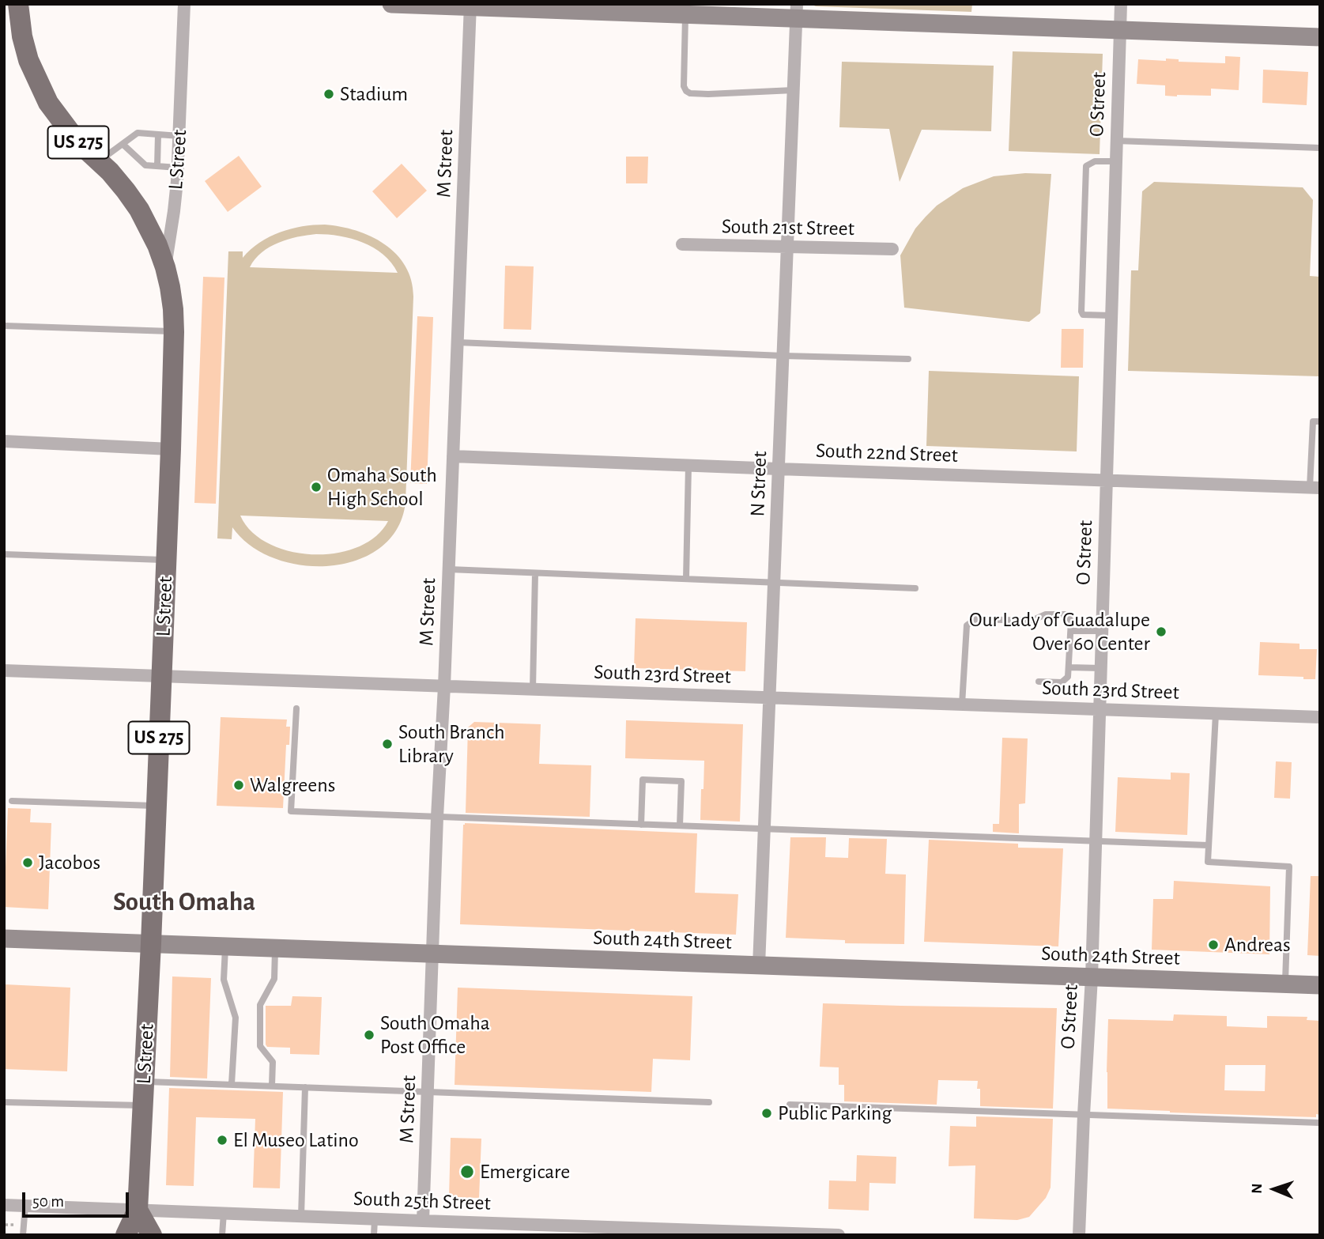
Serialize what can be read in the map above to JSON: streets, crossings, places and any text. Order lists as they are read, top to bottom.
{
  "streets": {
    "main road": ["US 275", "L Street", "South 24th Street"],
    "street": [
      "O Street",
      "M Street",
      "South 21st Street",
      "South 22nd Street",
      "N Street",
      "South 23rd Street",
      "South 25th Street"
    ]
  },
  "crossings": [
    ["O Street", "South 22nd Street"],
    ["O Street", "South 23rd Street"],
    ["O Street", "South 24th Street"],
    ["US 275", "L Street"],
    ["L Street", "South 23rd Street"],
    ["L Street", "South 24th Street"],
    ["L Street", "South 25th Street"],
    ["M Street", "South 22nd Street"],
    ["M Street", "South 23rd Street"],
    ["M Street", "South 24th Street"],
    ["M Street", "South 25th Street"],
    ["South 21st Street", "N Street"],
    ["South 22nd Street", "N Street"],
    ["N Street", "South 23rd Street"],
    ["N Street", "South 24th Street"]
  ],
  "districts": ["South Omaha"],
  "places": [
    "Stadium",
    "Omaha South High School",
    "Our Lady of Guadalupe Over 60 Center",
    "South Branch Library",
    "Walgreens",
    "Jacobos",
    "Andreas",
    "South Omaha Post Office",
    "Public Parking",
    "El Museo Latino",
    "Emergicare"
  ],
  "scale_bar": "50 m",
  "north": "left"
}
